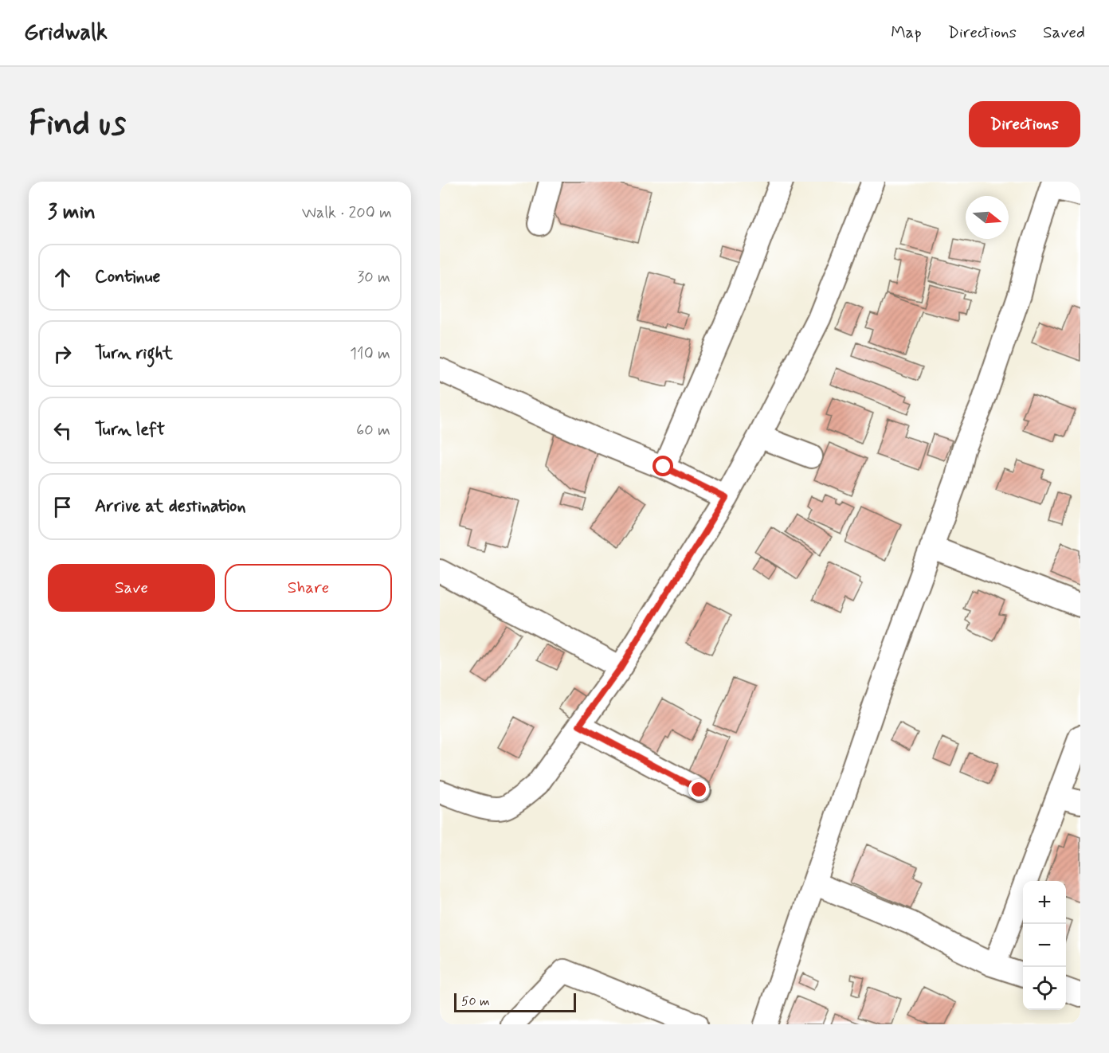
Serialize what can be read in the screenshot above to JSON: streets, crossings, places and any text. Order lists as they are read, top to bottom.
{
  "scale_bar": "50 m",
  "north": "right",
  "page": {
    "header": "Gridwalk",
    "nav": ["Map", "Directions", "Saved"],
    "buttons": [
      "Directions",
      ["Save", "Share"]
    ],
    "title": "Find us",
    "heading": ["3 min", "Walk · 200 m"],
    "list": [
      ["Continue", "30 m"],
      ["Turn right", "110 m"],
      ["Turn left", "60 m"],
      "Arrive at destination"
    ],
    "map_buttons": ["+", "−"],
    "scale": "50 m"
  }
}
